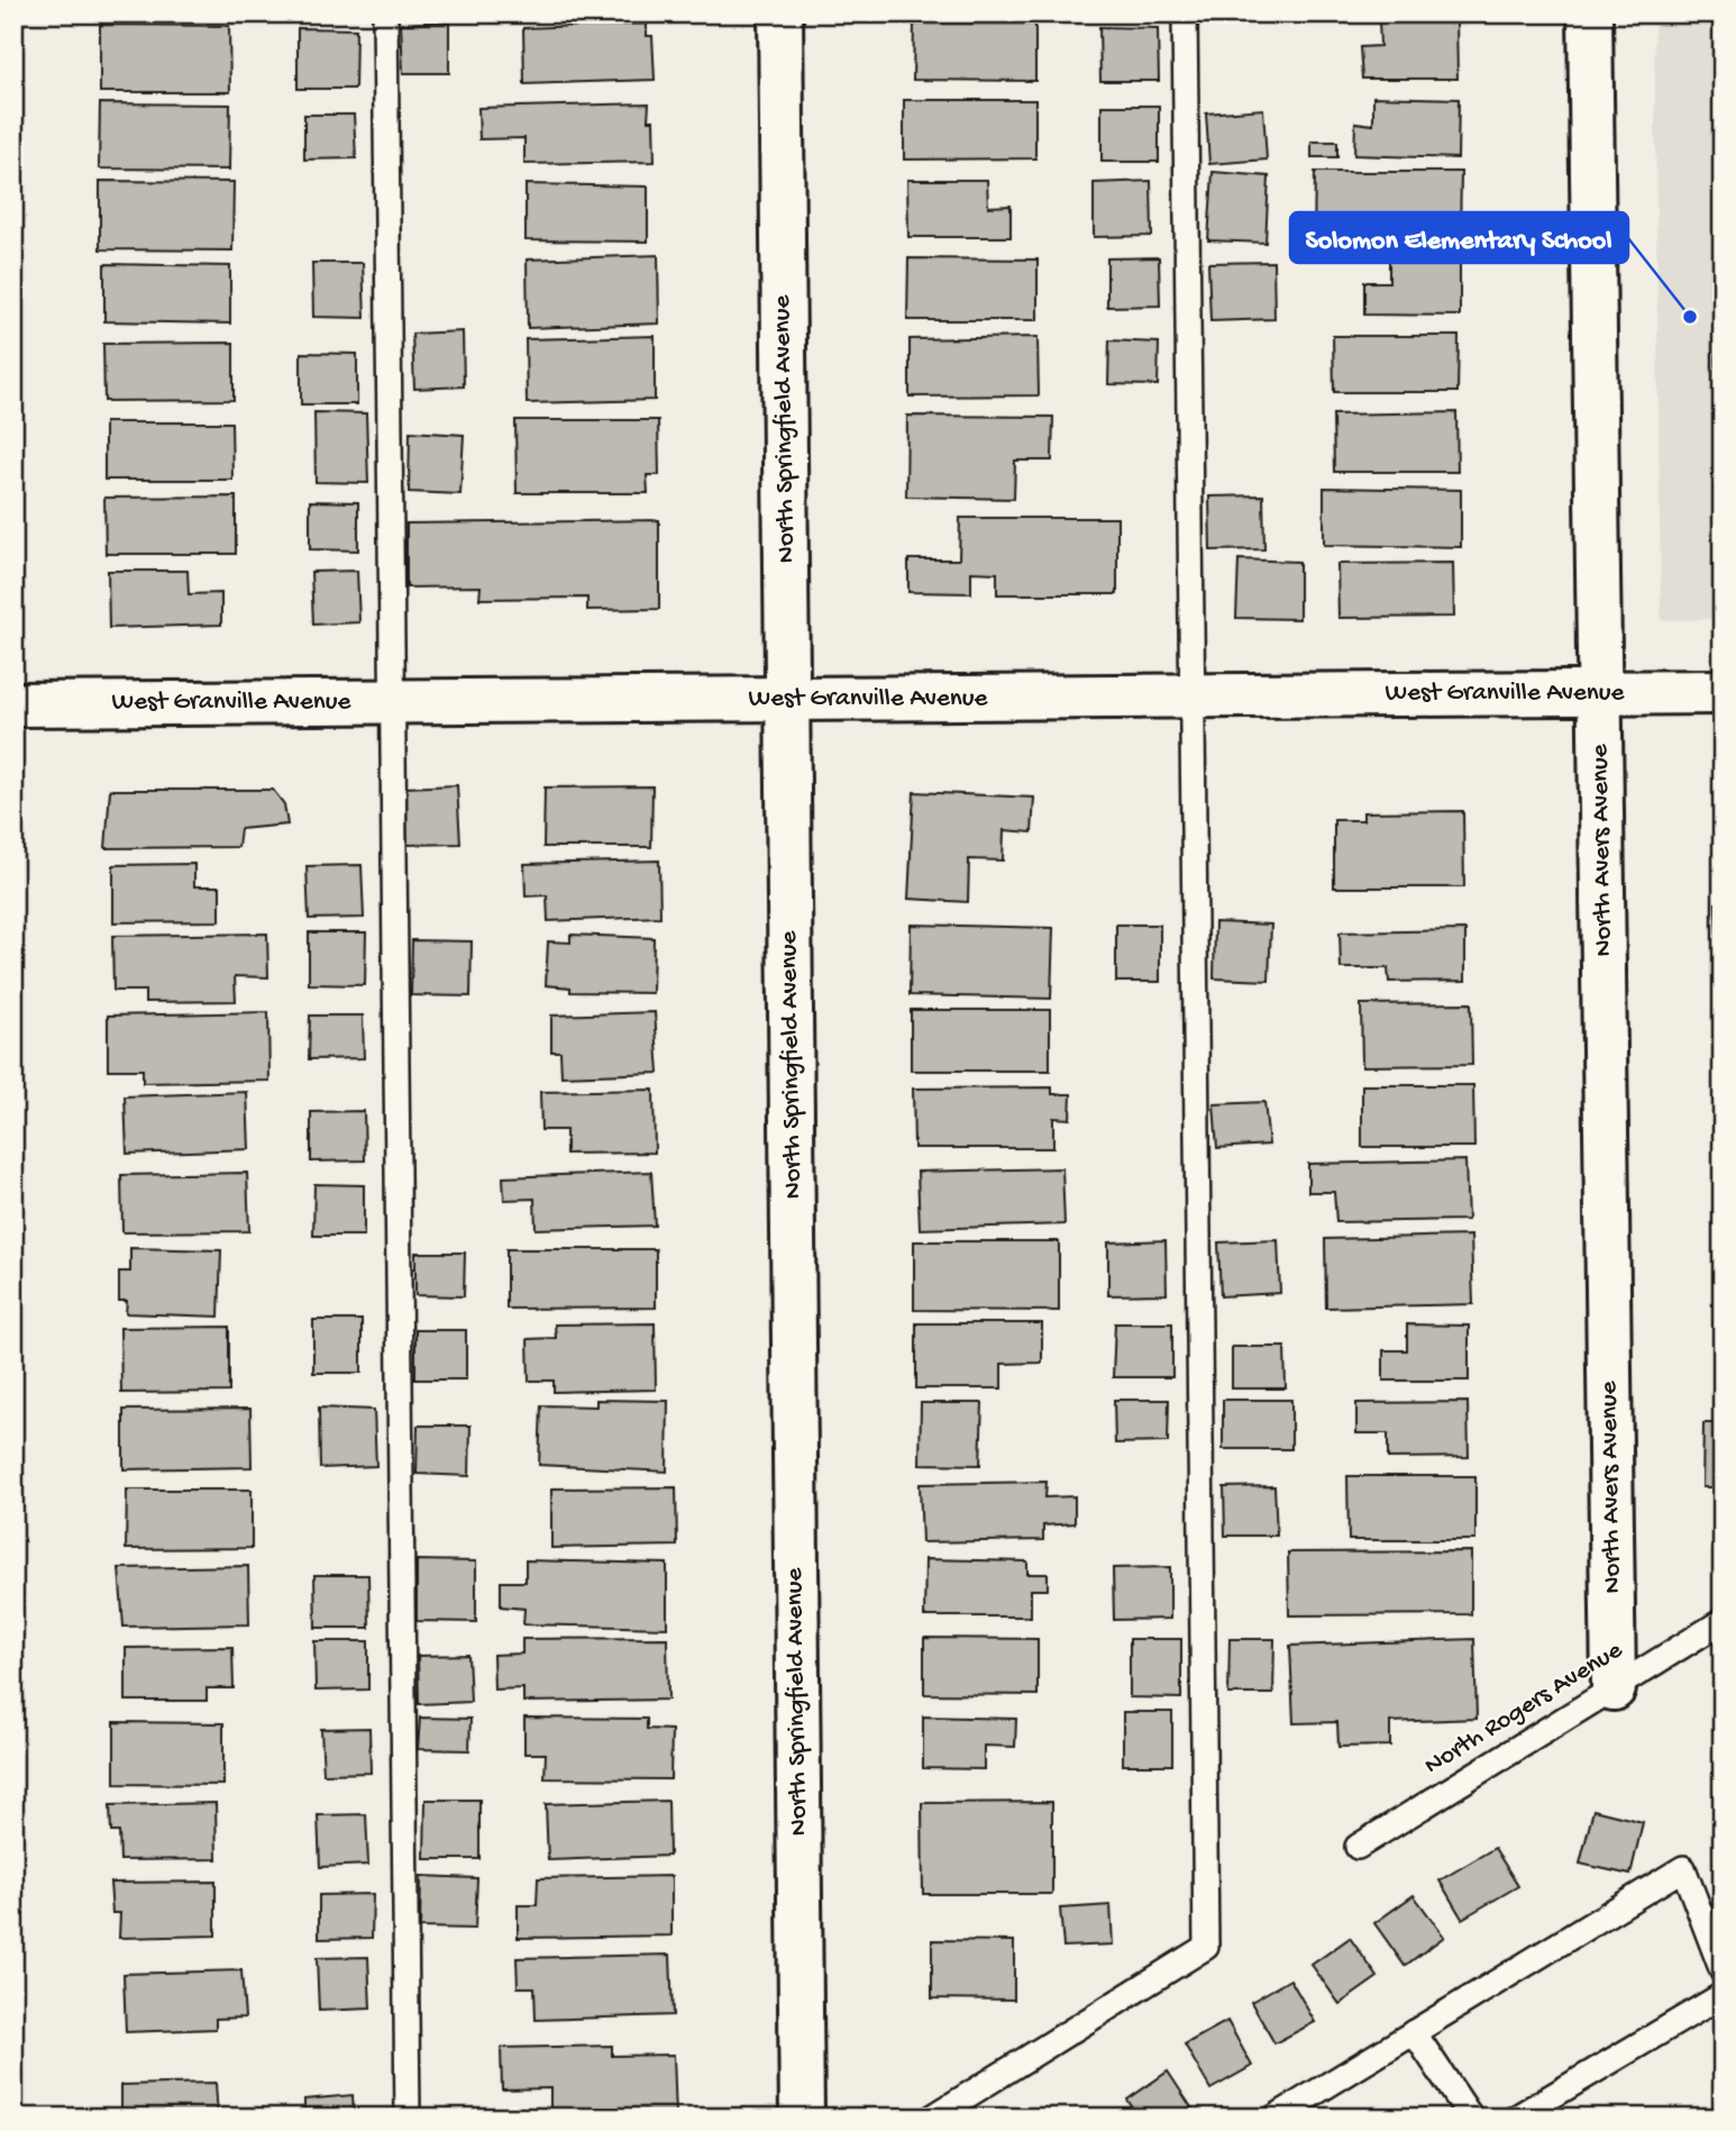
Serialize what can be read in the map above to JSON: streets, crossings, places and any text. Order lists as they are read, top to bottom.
{
  "streets": {
    "street": ["North Springfield Avenue", "West Granville Avenue", "North Avers Avenue"],
    "lane": ["North Rogers Avenue"]
  },
  "crossings": [
    ["North Springfield Avenue", "West Granville Avenue"],
    ["West Granville Avenue", "North Avers Avenue"],
    ["North Avers Avenue", "North Rogers Avenue"]
  ],
  "places": ["Solomon Elementary School"]
}
